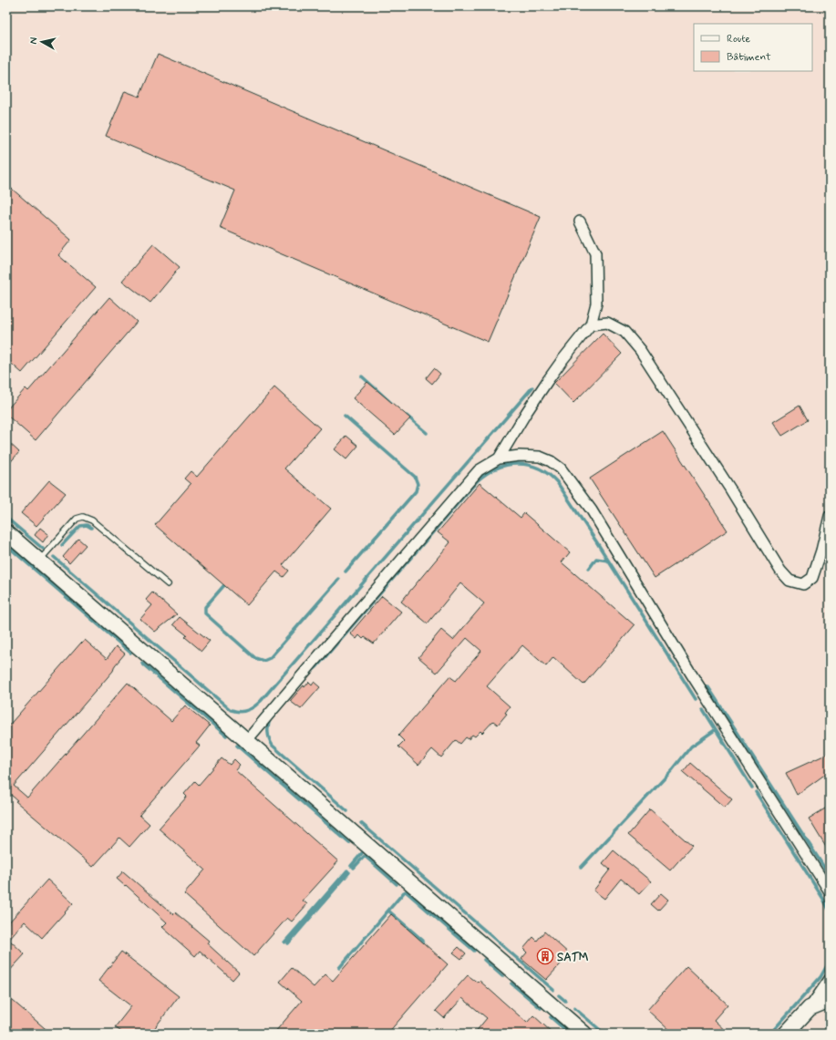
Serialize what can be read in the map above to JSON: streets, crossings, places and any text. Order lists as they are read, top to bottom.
{
  "places": {
    "building": ["SATM"]
  },
  "legend": ["Route", "Bâtiment"],
  "north": "left"
}
